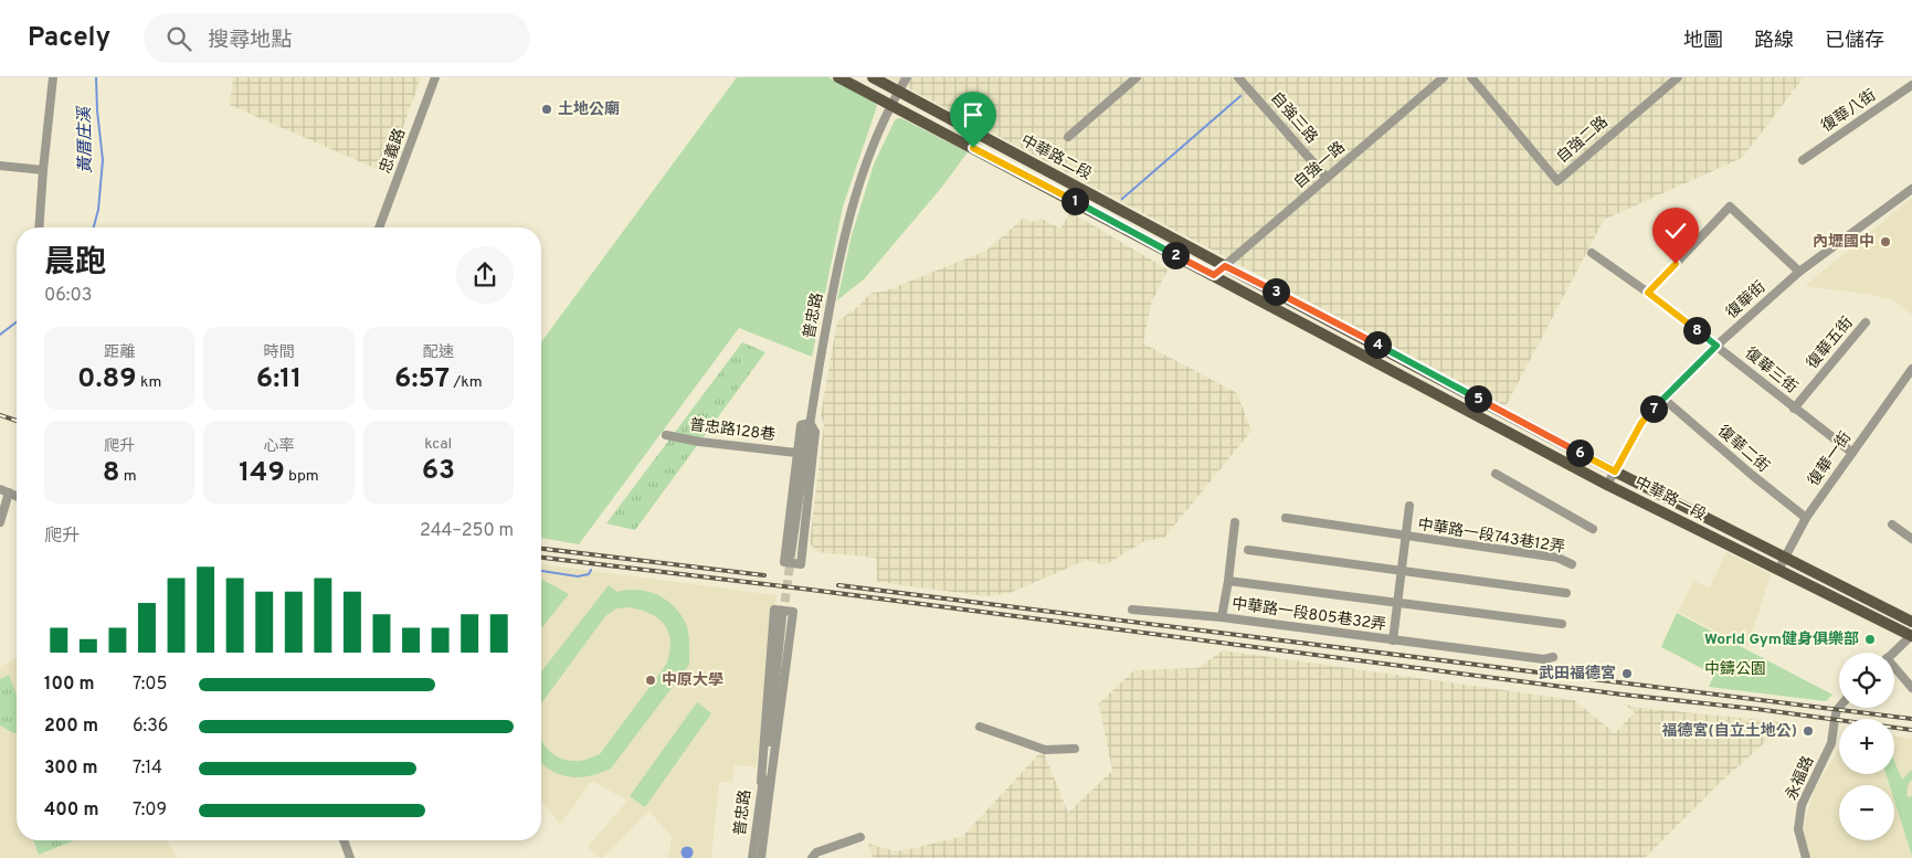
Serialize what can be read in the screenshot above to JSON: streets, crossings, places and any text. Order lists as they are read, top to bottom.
{
  "streets": {
    "main road": ["中華路二段", "中華路一段"],
    "street": [
      "復華八街",
      "自強三路",
      "自強二路",
      "忠義路",
      "自強一路",
      "復華街",
      "普忠路",
      "復華五街",
      "復華三街",
      "普忠路128巷",
      "復華二街",
      "復華一街",
      "中華路一段743巷12弄",
      "中華路一段805巷32弄",
      "永福路"
    ]
  },
  "crossings": [
    ["自強三路", "自強一路"],
    ["中華路二段", "自強一路"],
    ["中華路二段", "普忠路"],
    ["中華路二段", "中華路一段"],
    ["自強一路", "中華路一段"],
    ["復華街", "復華三街"],
    ["復華街", "復華二街"],
    ["復華街", "中華路一段"],
    ["復華五街", "復華三街"],
    ["復華三街", "復華一街"],
    ["復華二街", "復華一街"],
    ["復華一街", "中華路一段"]
  ],
  "water": ["黃厝庄溪"],
  "parks": ["中鑄公園"],
  "places": [
    "土地公廟",
    "內壢國中",
    "World Gym健身俱樂部",
    "武田福德宮",
    "中原大學",
    "福德宮(自立土地公)"
  ],
  "page": {
    "header": "Pacely",
    "search": "搜尋地點",
    "nav": ["地圖", "路線", "已儲存"],
    "pins": [
      "1",
      "2",
      "3",
      "8",
      "4",
      "5",
      "7",
      "6"
    ],
    "heading": ["晨跑", "06:03"],
    "stats": [
      ["距離", "0.89 km"],
      ["時間", "6:11"],
      ["配速", "6:57 /km"],
      ["爬升", "8 m"],
      ["心率", "149 bpm"],
      ["kcal", "63"]
    ],
    "chart": ["爬升", "244–250 m"],
    "map_buttons": ["+", "−"],
    "list": [
      {
        "name": "100 m",
        "note": "7:05"
      },
      {
        "name": "200 m",
        "note": "6:36"
      },
      {
        "name": "300 m",
        "note": "7:14"
      },
      {
        "name": "400 m",
        "note": "7:09"
      }
    ]
  }
}
